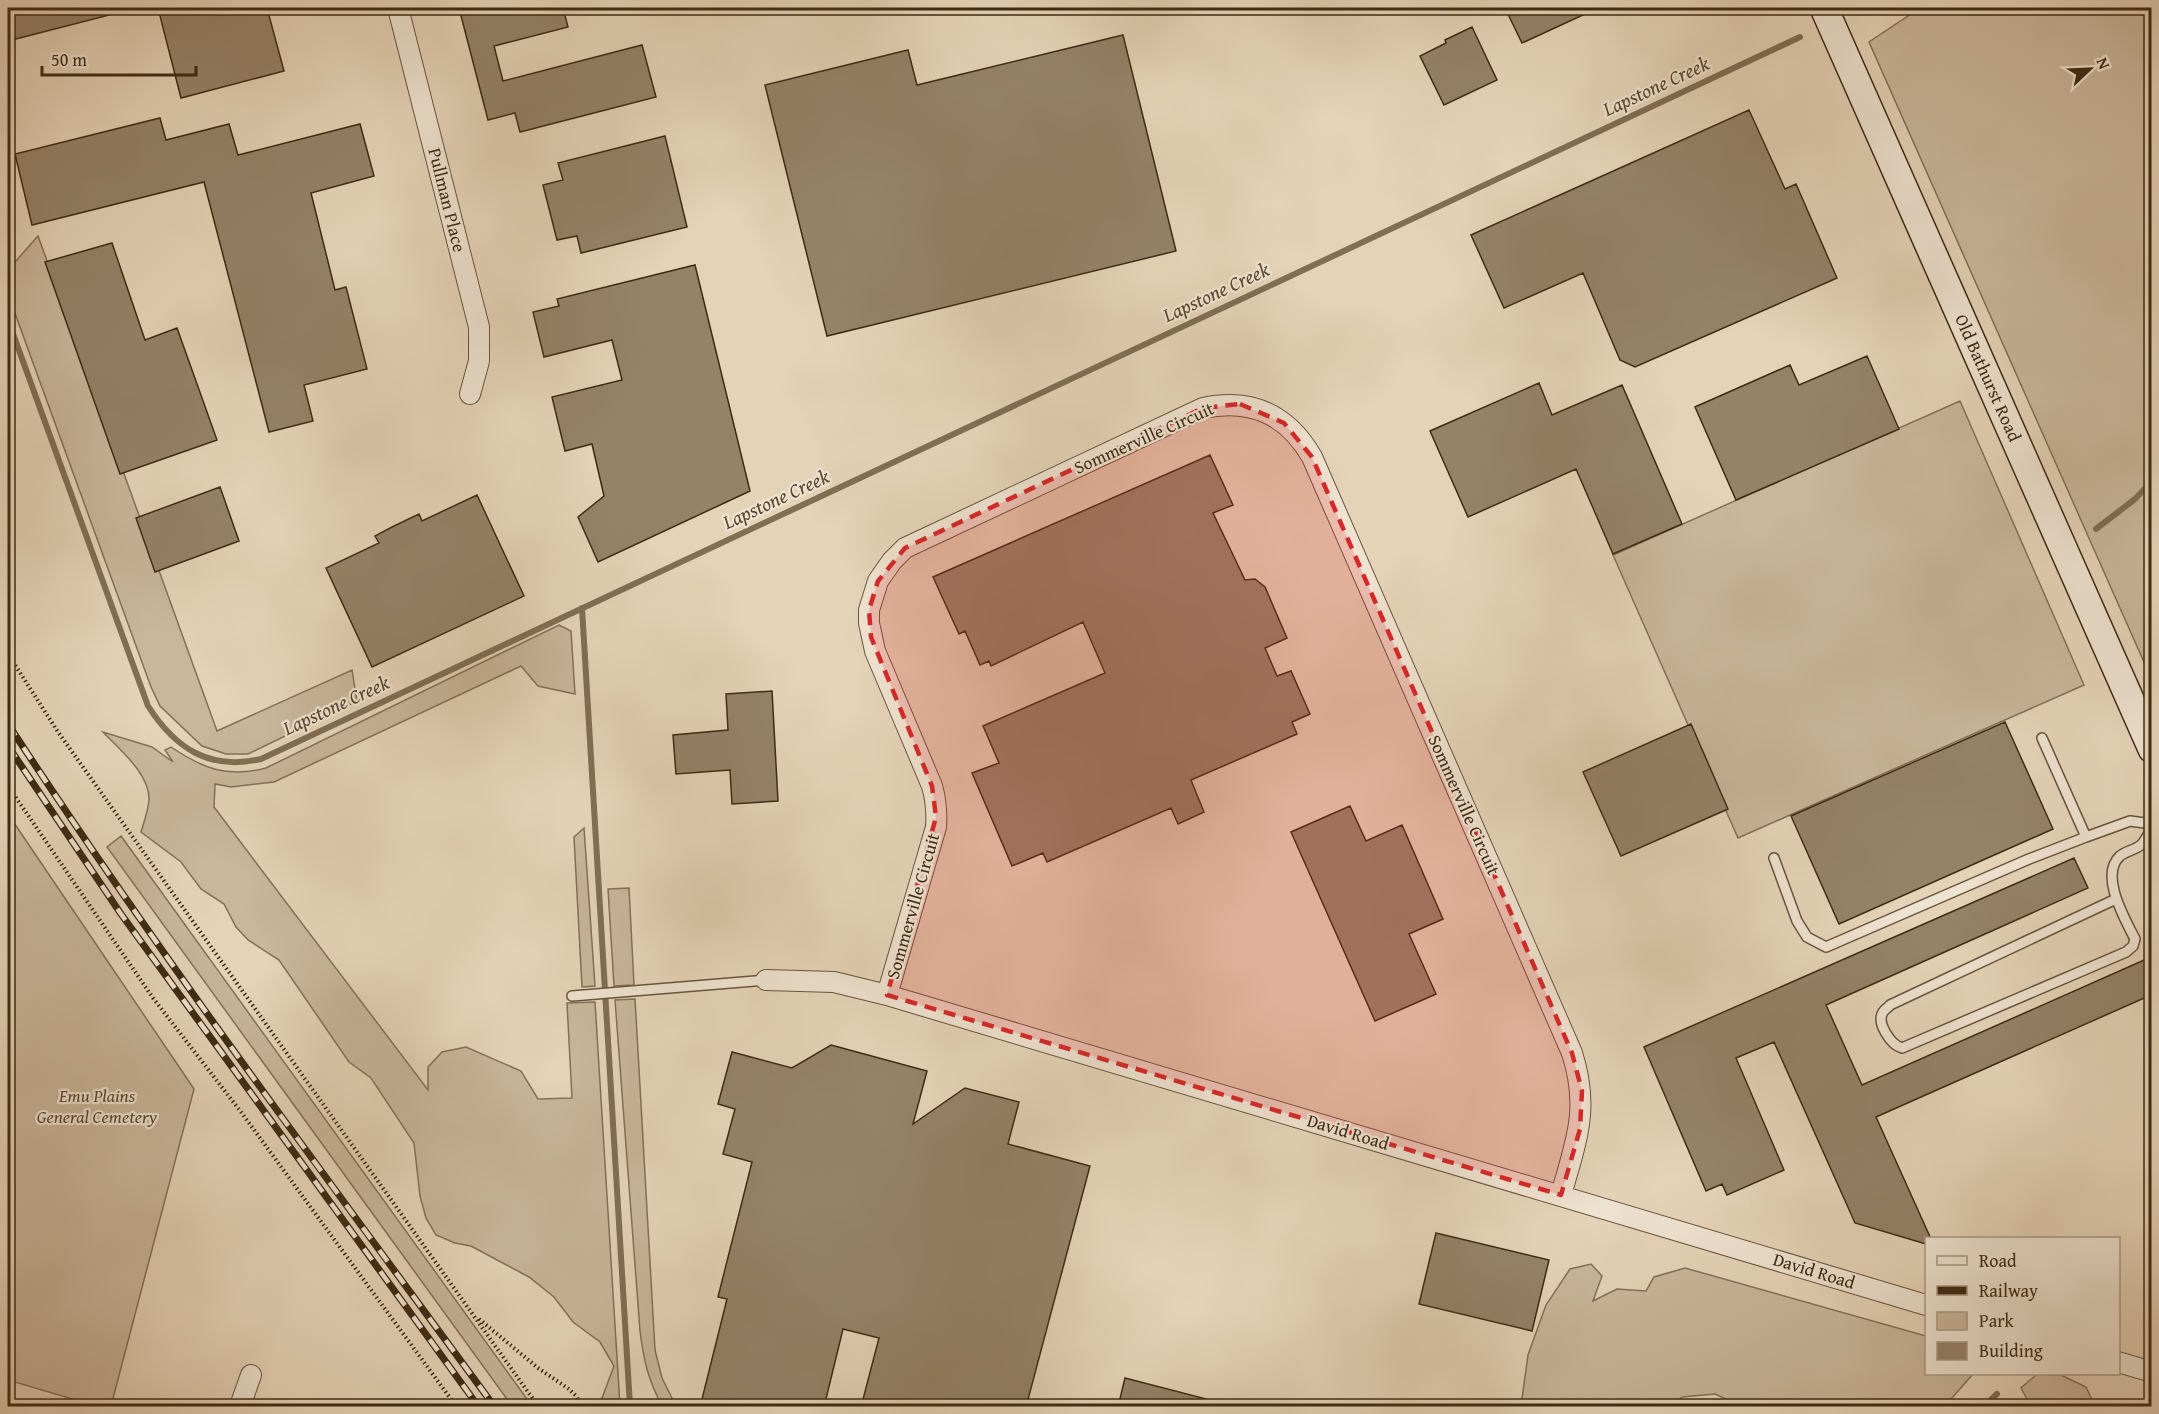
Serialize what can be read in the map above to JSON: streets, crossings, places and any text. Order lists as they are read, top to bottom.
{
  "streets": {
    "main road": ["Old Bathurst Road"],
    "street": ["Pullman Place", "Sommerville Circuit", "David Road"]
  },
  "crossings": [
    ["Sommerville Circuit", "David Road"]
  ],
  "water": ["Lapstone Creek"],
  "parks": ["Emu Plains General Cemetery"],
  "legend": [
    "Road",
    "Railway",
    "Park",
    "Building"
  ],
  "scale_bar": "50 m",
  "north": "top right"
}
